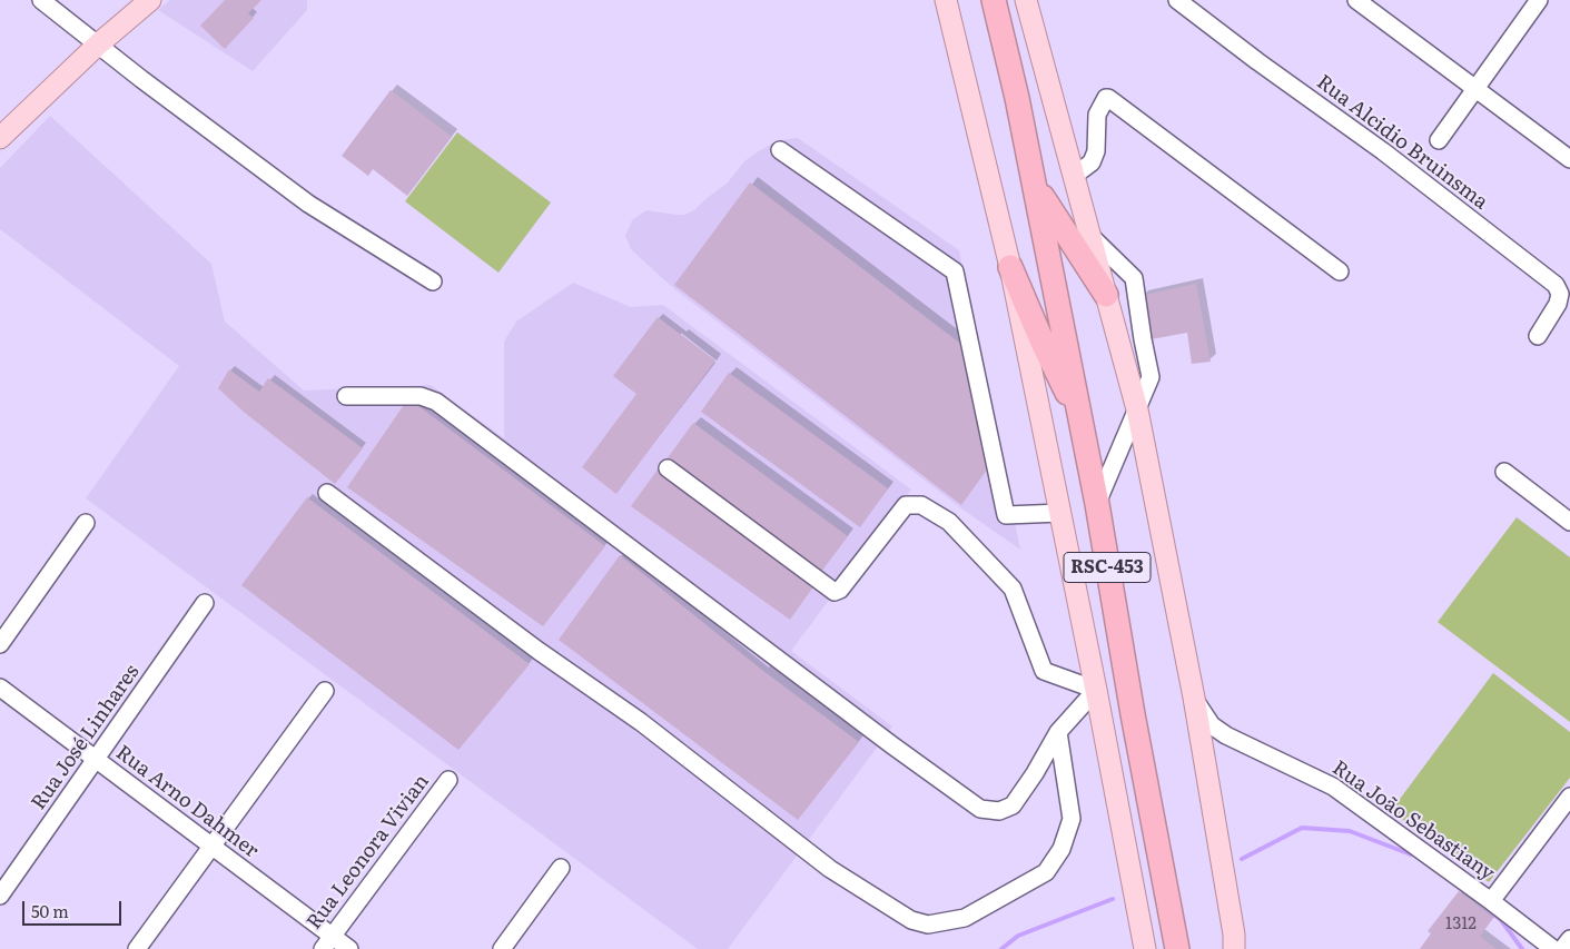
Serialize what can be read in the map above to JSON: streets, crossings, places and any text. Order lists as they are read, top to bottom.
{
  "streets": {
    "highway": ["RSC-453"],
    "street": [
      "Rua Alcidio Bruinsma",
      "Rua José Linhares",
      "Rua Arno Dahmer",
      "Rua João Sebastiany",
      "Rua Leonora Vivian"
    ]
  },
  "crossings": [
    ["Rua José Linhares", "Rua Arno Dahmer"],
    ["Rua Arno Dahmer", "Rua Leonora Vivian"]
  ],
  "house_numbers": ["1312"],
  "scale_bar": "50 m"
}
